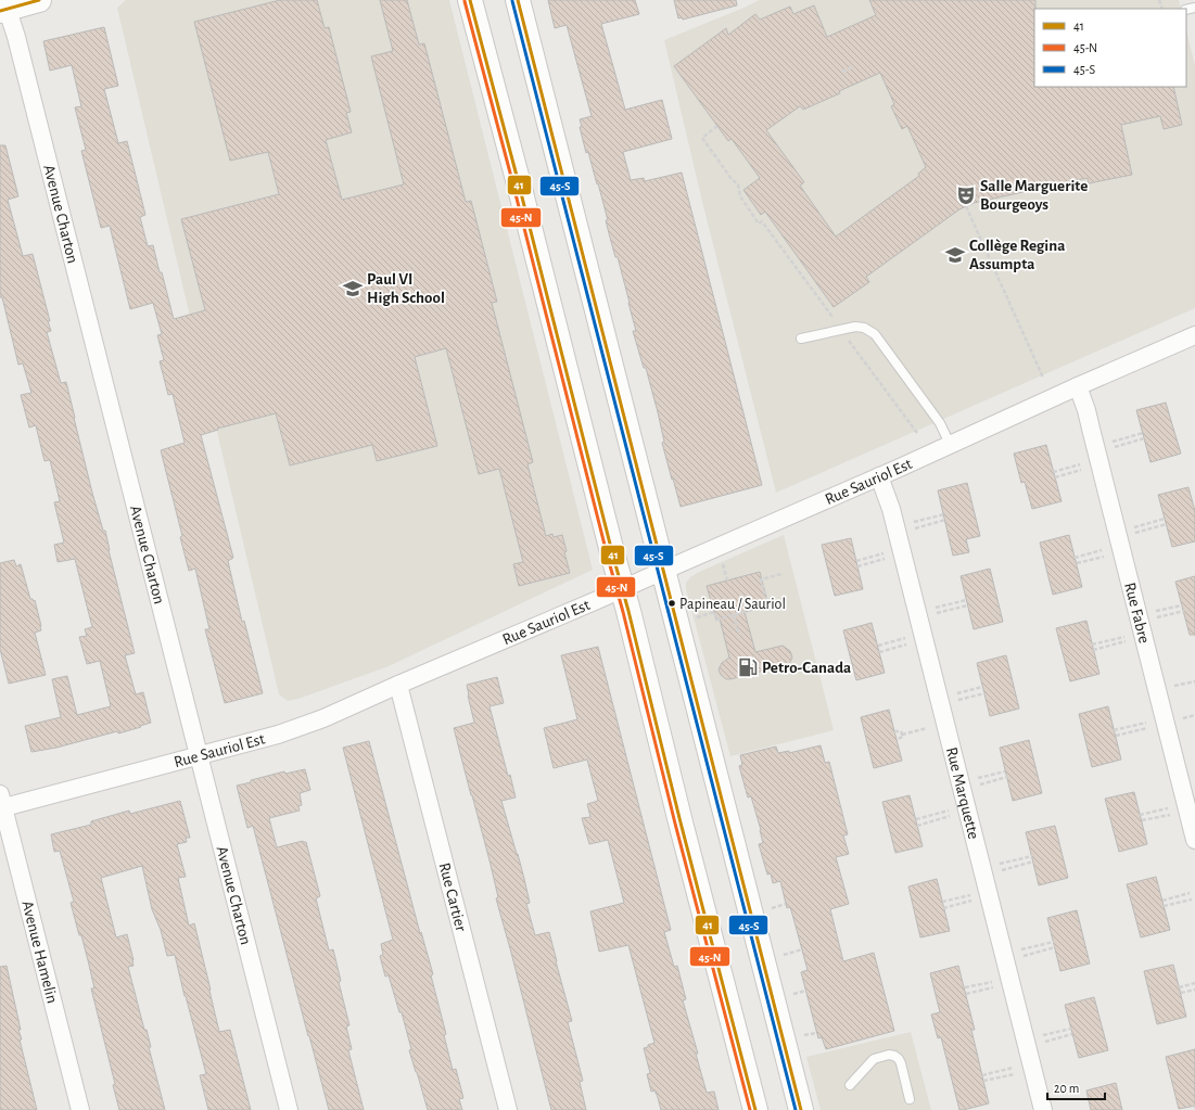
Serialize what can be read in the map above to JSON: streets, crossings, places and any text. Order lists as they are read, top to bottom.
{
  "streets": {
    "street": [
      "Avenue Charton",
      "Rue Sauriol Est",
      "Rue Fabre",
      "Rue Marquette",
      "Rue Cartier",
      "Avenue Hamelin"
    ]
  },
  "crossings": [
    ["Avenue Charton", "Rue Sauriol Est"],
    ["Rue Sauriol Est", "Rue Fabre"],
    ["Rue Sauriol Est", "Rue Marquette"],
    ["Rue Sauriol Est", "Rue Cartier"],
    ["Rue Sauriol Est", "Avenue Hamelin"]
  ],
  "places": {
    "theatre": ["Salle Marguerite Bourgeoys"],
    "school or university": ["Collège Regina Assumpta", "Paul VI High School"],
    "other": ["Papineau / Sauriol"],
    "fuel station": ["Petro-Canada"]
  },
  "lines": ["transit line 41", "transit line 45-N", "transit line 45-S"],
  "legend": ["41", "45-N", "45-S"],
  "scale_bar": "20 m"
}
